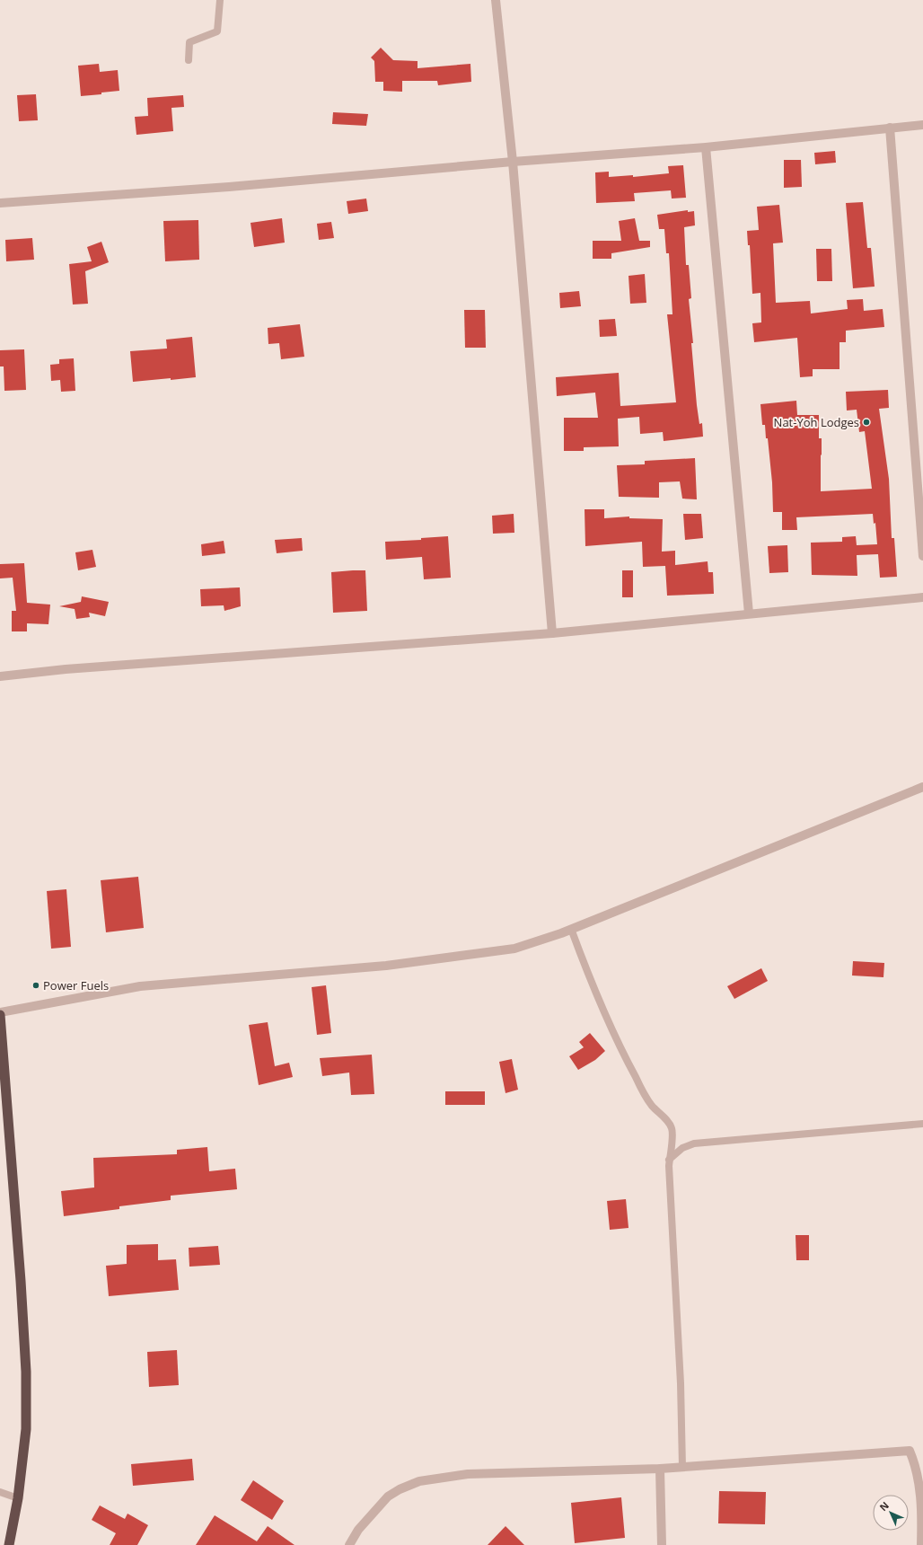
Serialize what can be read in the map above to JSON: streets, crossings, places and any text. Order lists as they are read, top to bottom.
{
  "places": ["Nat-Yoh Lodges", "Power Fuels"],
  "north": "top left"
}
